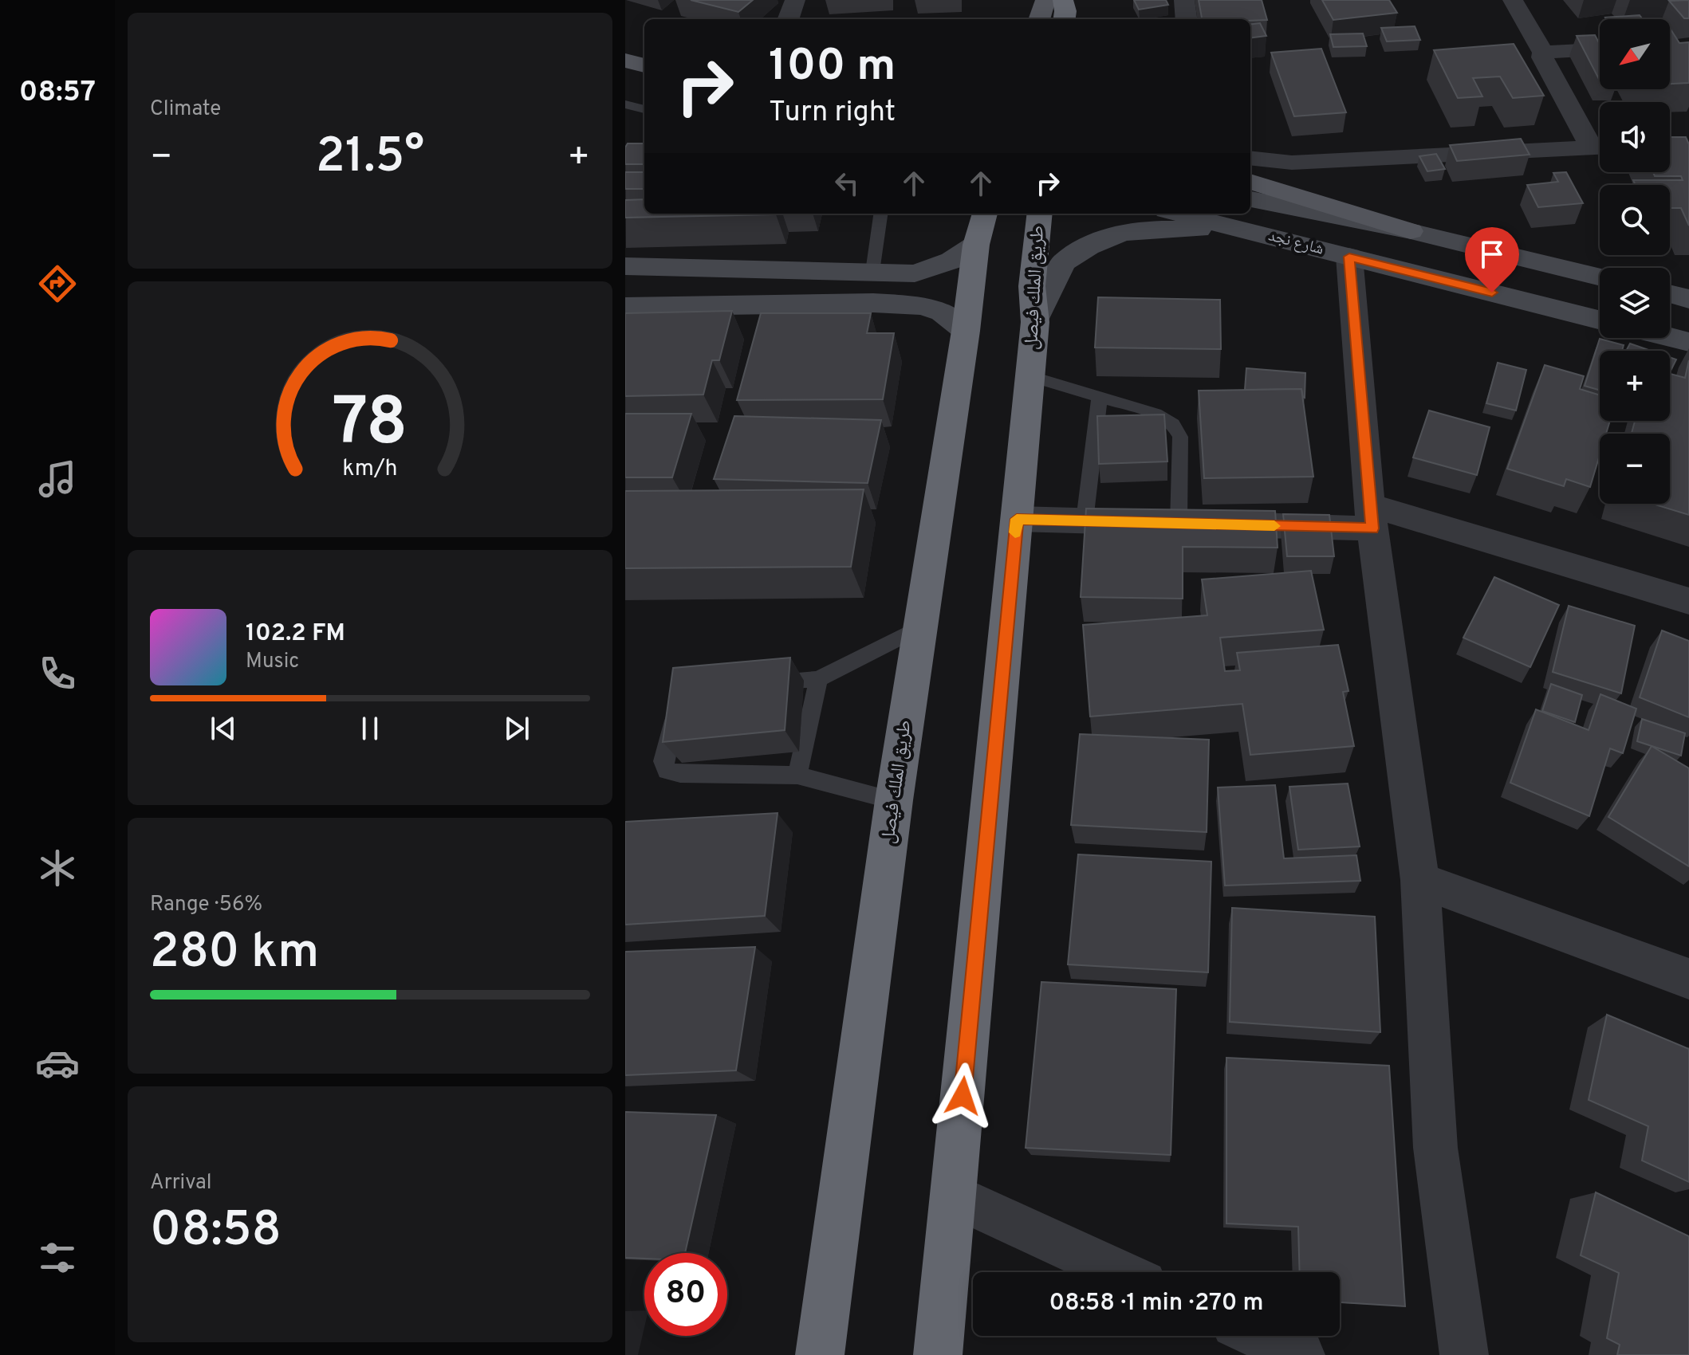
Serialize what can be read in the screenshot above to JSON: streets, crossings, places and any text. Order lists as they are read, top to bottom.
{
  "streets": {
    "highway": ["طريق الملك فيصل"],
    "street": ["شارع نجد"]
  },
  "north": "bottom left",
  "page": {
    "tabs": "08:57",
    "tile": [
      "Climate",
      ["Range · 56%", "280 km"],
      ["Arrival", "08:58"]
    ],
    "map_buttons": ["+", "−"],
    "turn": ["100 m", "Turn right"],
    "heat": ["−", "21.5°", "+"],
    "song": ["102.2 FM", "Music"],
    "limit": "80",
    "trip": "08:58 · 1 min · 270 m",
    "gauge": ["78", "km/h"]
  }
}
